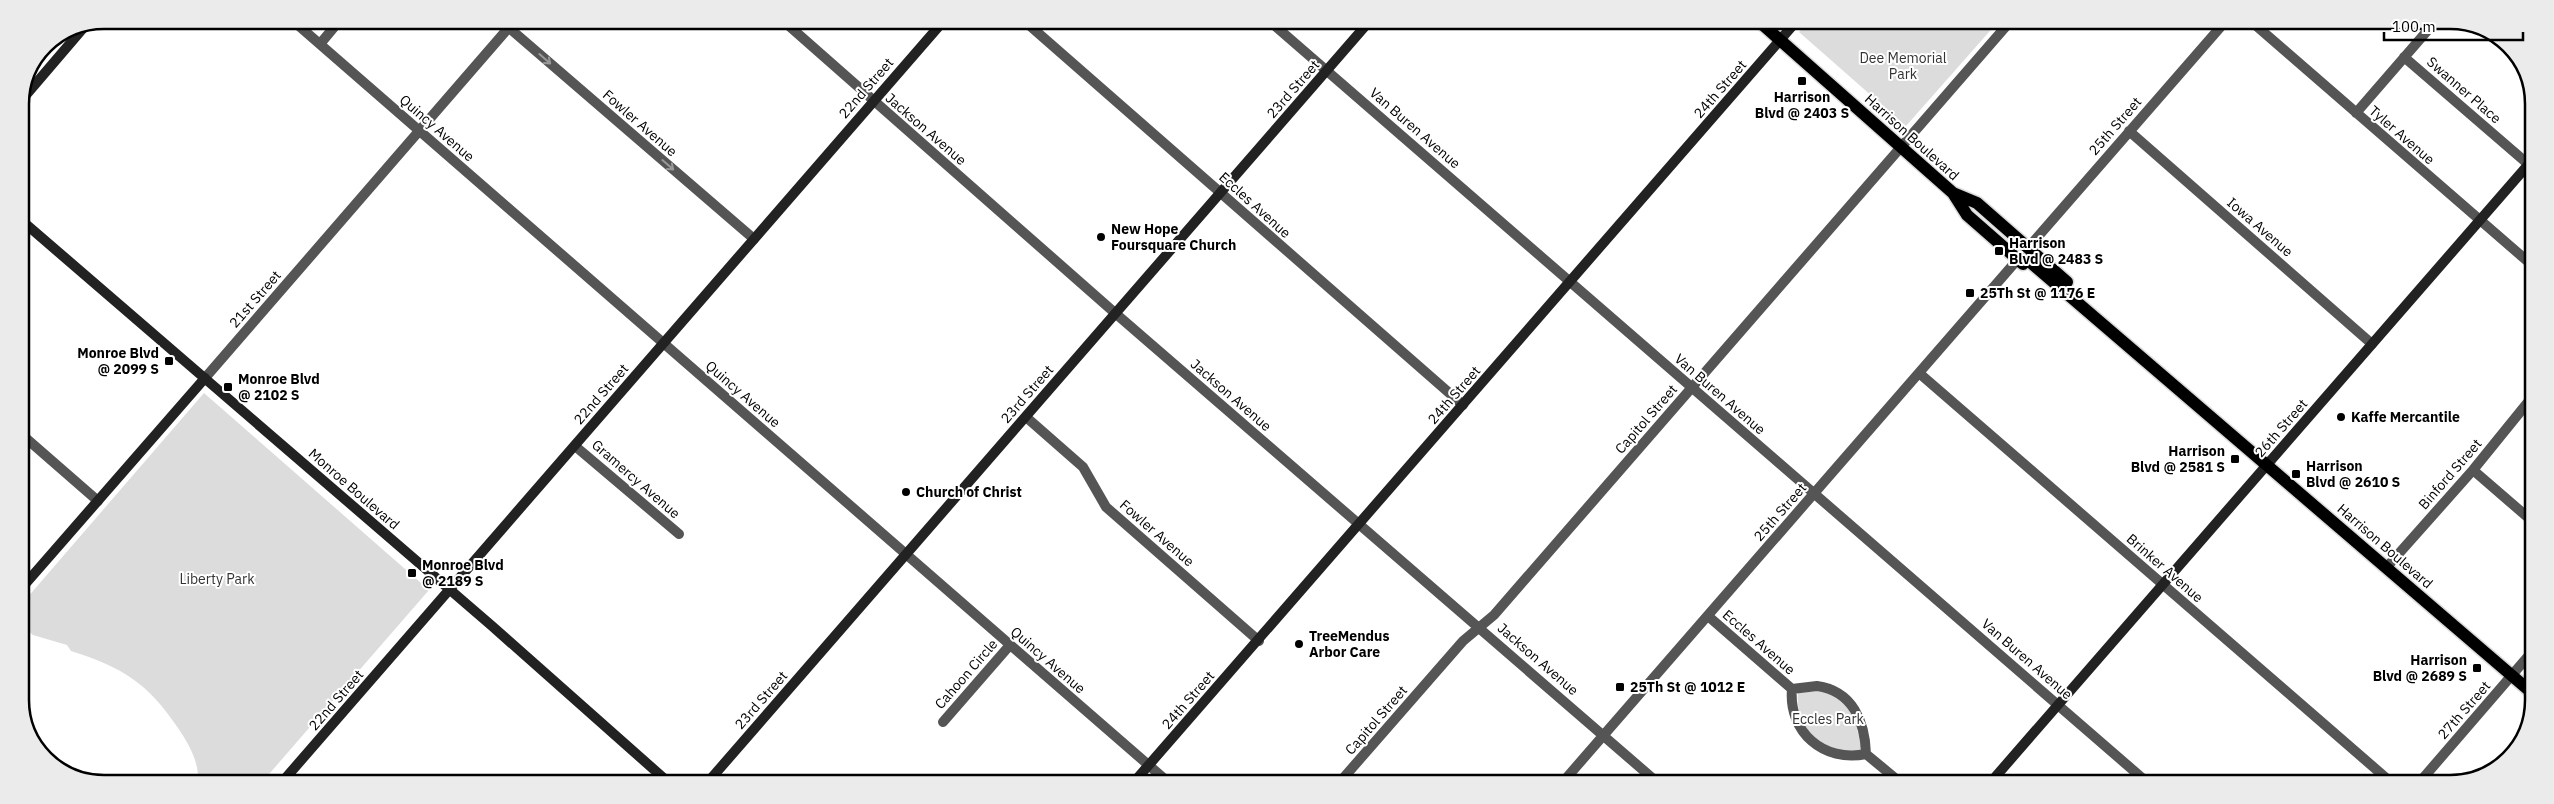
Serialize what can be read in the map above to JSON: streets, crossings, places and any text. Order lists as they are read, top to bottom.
{
  "streets": {
    "main road": ["Harrison Boulevard"],
    "street": [
      "22nd Street",
      "23rd Street",
      "24th Street",
      "Swanner Place",
      "Fowler Avenue",
      "25th Street",
      "Quincy Avenue",
      "Van Buren Avenue",
      "Jackson Avenue",
      "Tyler Avenue",
      "Eccles Avenue",
      "Iowa Avenue",
      "21st Street",
      "Capitol Street",
      "26th Street",
      "Binford Street",
      "Gramercy Avenue",
      "Monroe Boulevard",
      "Brinker Avenue",
      "Cahoon Circle",
      "27th Street"
    ]
  },
  "crossings": [
    ["22nd Street", "Fowler Avenue"],
    ["22nd Street", "Quincy Avenue"],
    ["22nd Street", "Jackson Avenue"],
    ["22nd Street", "Gramercy Avenue"],
    ["22nd Street", "Monroe Boulevard"],
    ["23rd Street", "Fowler Avenue"],
    ["23rd Street", "Quincy Avenue"],
    ["23rd Street", "Van Buren Avenue"],
    ["23rd Street", "Jackson Avenue"],
    ["23rd Street", "Eccles Avenue"],
    ["24th Street", "Fowler Avenue"],
    ["24th Street", "Quincy Avenue"],
    ["24th Street", "Van Buren Avenue"],
    ["24th Street", "Jackson Avenue"],
    ["24th Street", "Harrison Boulevard"],
    ["24th Street", "Eccles Avenue"],
    ["25th Street", "Van Buren Avenue"],
    ["25th Street", "Jackson Avenue"],
    ["25th Street", "Harrison Boulevard"],
    ["25th Street", "Eccles Avenue"],
    ["25th Street", "Iowa Avenue"],
    ["25th Street", "Brinker Avenue"],
    ["Quincy Avenue", "21st Street"],
    ["Quincy Avenue", "Cahoon Circle"],
    ["Van Buren Avenue", "Capitol Street"],
    ["Van Buren Avenue", "26th Street"],
    ["Jackson Avenue", "Capitol Street"],
    ["Tyler Avenue", "26th Street"],
    ["Harrison Boulevard", "Capitol Street"],
    ["Harrison Boulevard", "26th Street"],
    ["Harrison Boulevard", "Binford Street"],
    ["Harrison Boulevard", "27th Street"],
    ["Iowa Avenue", "26th Street"],
    ["21st Street", "Monroe Boulevard"],
    ["26th Street", "Brinker Avenue"]
  ],
  "one_way": ["Fowler Avenue"],
  "parks": ["Dee Memorial Park", "Liberty Park", "Eccles Park"],
  "places": {
    "transit": [
      "Harrison Blvd @ 2403 S",
      "Harrison Blvd @ 2483 S",
      "25Th St @ 1176 E",
      "Monroe Blvd @ 2099 S",
      "Monroe Blvd @ 2102 S",
      "Harrison Blvd @ 2581 S",
      "Harrison Blvd @ 2610 S",
      "Monroe Blvd @ 2189 S",
      "Harrison Blvd @ 2689 S",
      "25Th St @ 1012 E"
    ],
    "other": [
      "New Hope Foursquare Church",
      "Kaffe Mercantile",
      "Church of Christ",
      "TreeMendus Arbor Care"
    ]
  },
  "scale_bar": "100 m"
}
